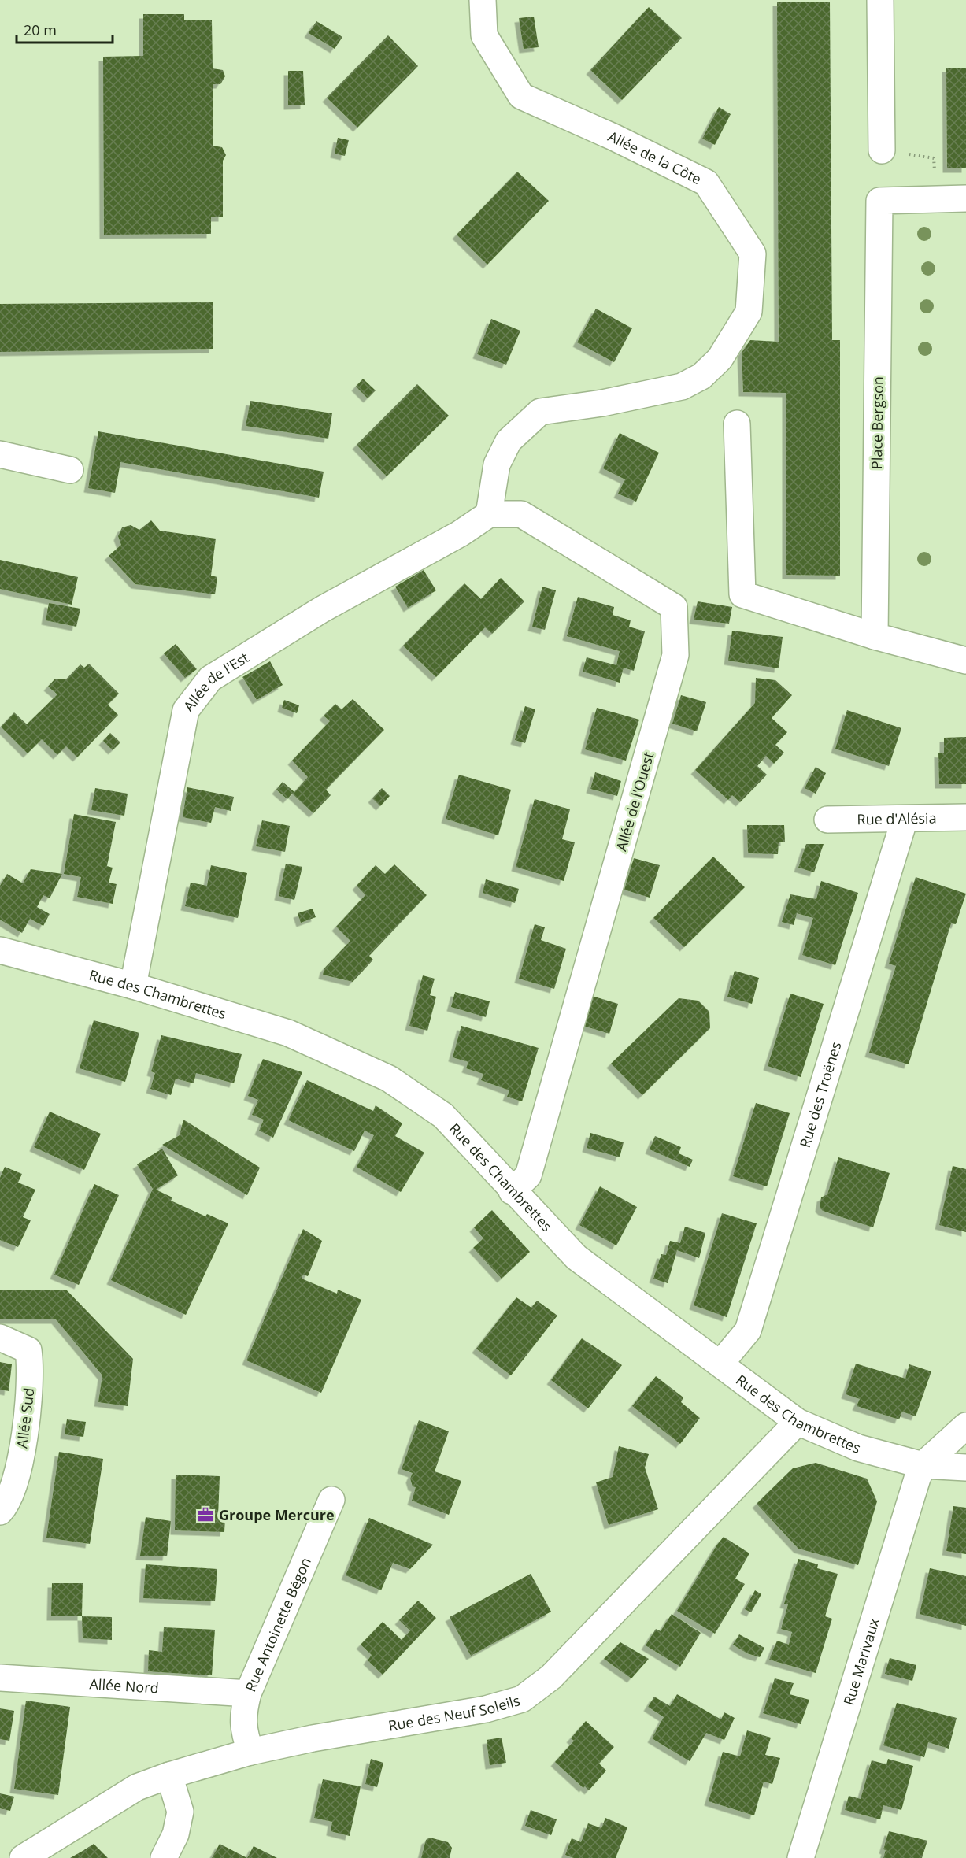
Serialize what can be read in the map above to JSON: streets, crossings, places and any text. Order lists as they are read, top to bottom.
{
  "streets": {
    "street": [
      "Allée de la Côte",
      "Place Bergson",
      "Allée de l'Est",
      "Allée de l'Ouest",
      "Rue d'Alésia",
      "Rue des Chambrettes",
      "Rue des Troënes",
      "Allée Sud",
      "Rue Antoinette Bégon",
      "Rue Marivaux",
      "Allée Nord",
      "Rue des Neuf Soleils"
    ]
  },
  "crossings": [
    ["Allée de la Côte", "Allée de l'Est"],
    ["Allée de la Côte", "Allée de l'Ouest"],
    ["Allée de l'Est", "Allée de l'Ouest"],
    ["Allée de l'Est", "Rue des Chambrettes"],
    ["Allée de l'Ouest", "Rue des Chambrettes"],
    ["Rue d'Alésia", "Rue des Troënes"],
    ["Rue des Chambrettes", "Rue des Troënes"],
    ["Rue des Chambrettes", "Rue Marivaux"],
    ["Rue des Chambrettes", "Rue des Neuf Soleils"],
    ["Rue Antoinette Bégon", "Allée Nord"],
    ["Rue Antoinette Bégon", "Rue des Neuf Soleils"]
  ],
  "places": {
    "office": ["Groupe Mercure"]
  },
  "scale_bar": "20 m"
}
